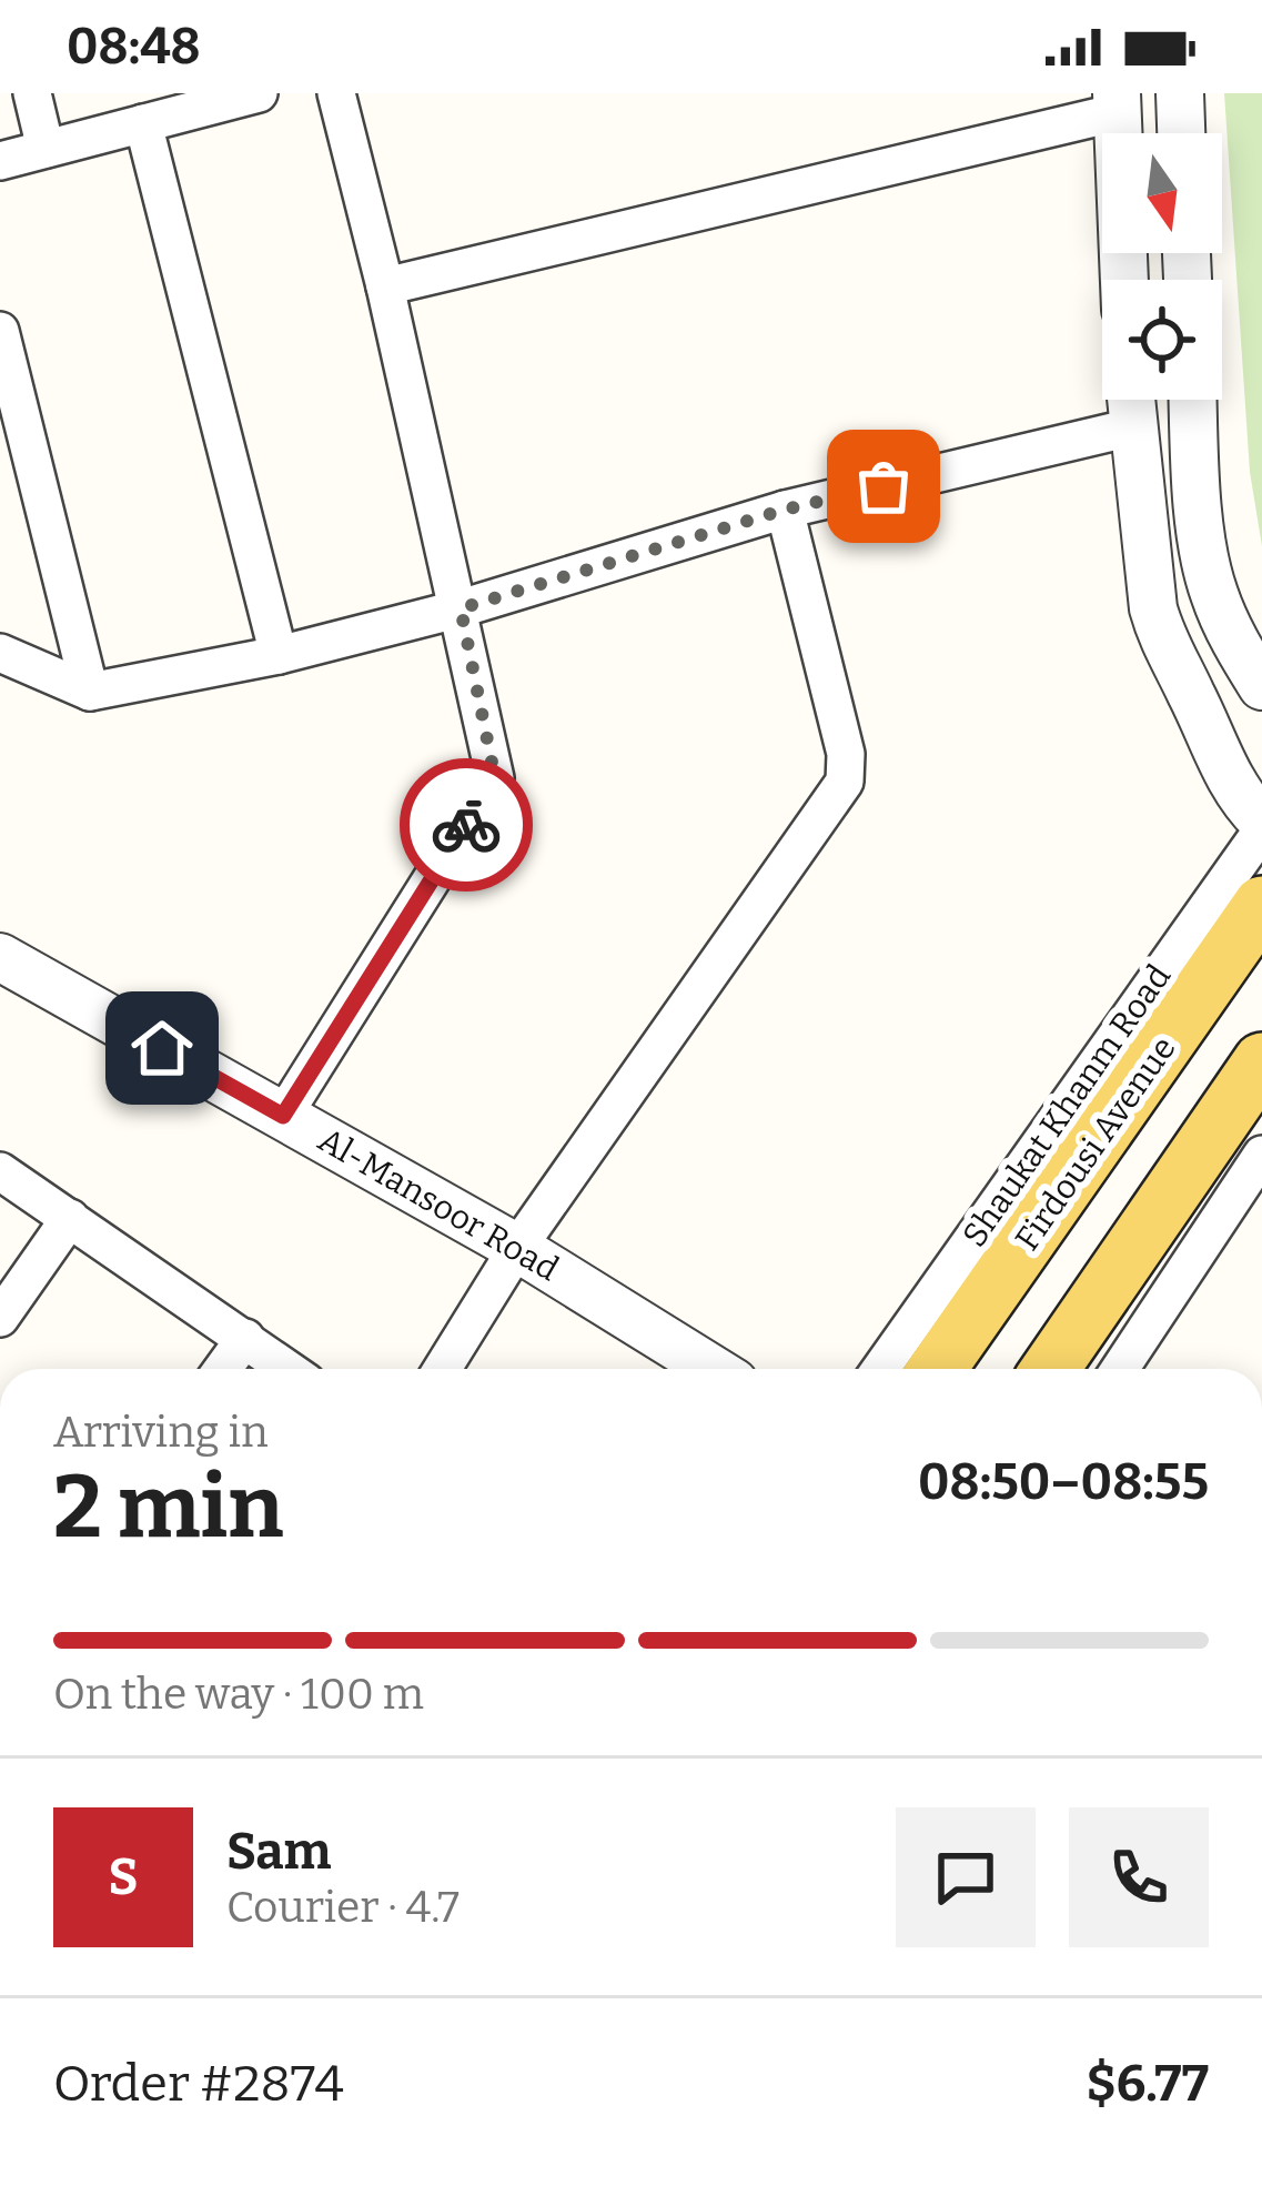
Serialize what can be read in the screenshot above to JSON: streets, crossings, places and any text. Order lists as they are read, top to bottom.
{
  "streets": {
    "main road": ["Firdousi Avenue"],
    "street": ["Shaukat Khanm Road", "Al-Mansoor Road"]
  },
  "north": "bottom",
  "page": {
    "status": "08:48",
    "heading": ["2 min", "Arriving in", "08:50–08:55"],
    "panel": [
      "Sam",
      "Courier · 4.7",
      "Order #2874",
      "$6.77"
    ],
    "bar": "On the way · 100 m",
    "round": "S"
  }
}
